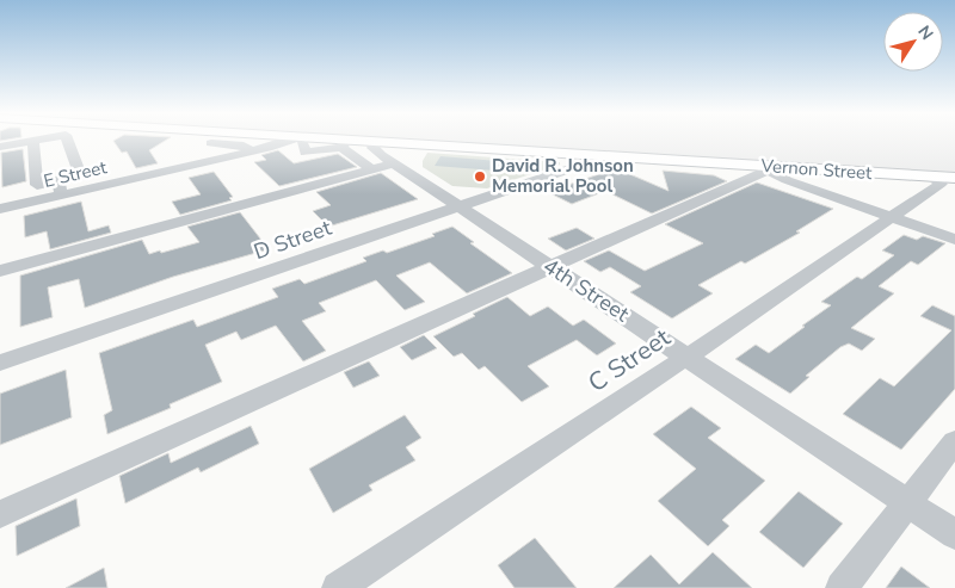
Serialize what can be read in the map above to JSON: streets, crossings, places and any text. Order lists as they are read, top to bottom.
{
  "streets": {
    "main road": ["Vernon Street"],
    "street": [
      "E Street",
      "D Street",
      "4th Street",
      "C Street"
    ]
  },
  "crossings": [
    ["Vernon Street", "E Street"],
    ["Vernon Street", "D Street"],
    ["Vernon Street", "4th Street"],
    ["Vernon Street", "C Street"],
    ["D Street", "4th Street"],
    ["4th Street", "C Street"]
  ],
  "places": ["David R. Johnson Memorial Pool"],
  "north": "top right"
}
